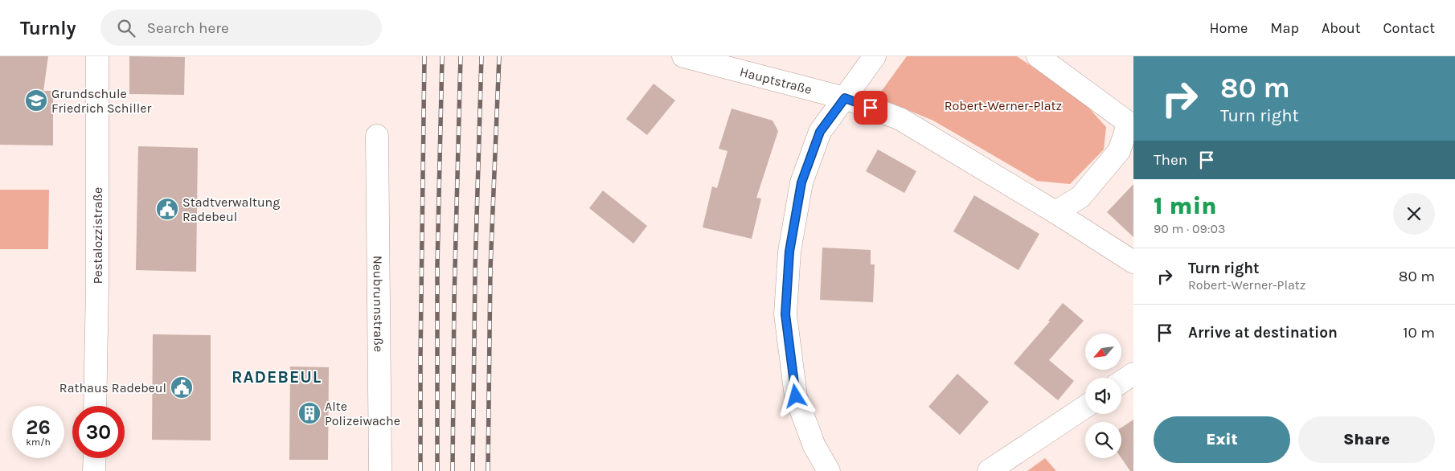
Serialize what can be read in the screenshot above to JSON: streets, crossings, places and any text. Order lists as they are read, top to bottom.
{
  "streets": {
    "street": ["Hauptstraße", "Pestalozzistraße", "Neubrunnstraße"]
  },
  "districts": ["RADEBEUL"],
  "parks": ["Robert-Werner-Platz"],
  "places": {
    "school or university": ["Grundschule Friedrich Schiller"],
    "public building": ["Stadtverwaltung Radebeul", "Rathaus Radebeul"],
    "building": ["Alte Polizeiwache"]
  },
  "north": "bottom left",
  "page": {
    "header": "Turnly",
    "search": "Search here",
    "nav": [
      "Home",
      "Map",
      "About",
      "Contact"
    ],
    "turn": ["80 m", "Turn right"],
    "then": "Then",
    "heading": ["1 min", "90 m · 09:03"],
    "list": [
      {
        "name": "Turn right",
        "note": "Robert-Werner-Platz",
        "value": "80 m"
      },
      {
        "name": "Arrive at destination",
        "value": "10 m"
      }
    ],
    "speed": "26 km/h",
    "limit": "30",
    "buttons": ["Exit", "Share"]
  }
}
